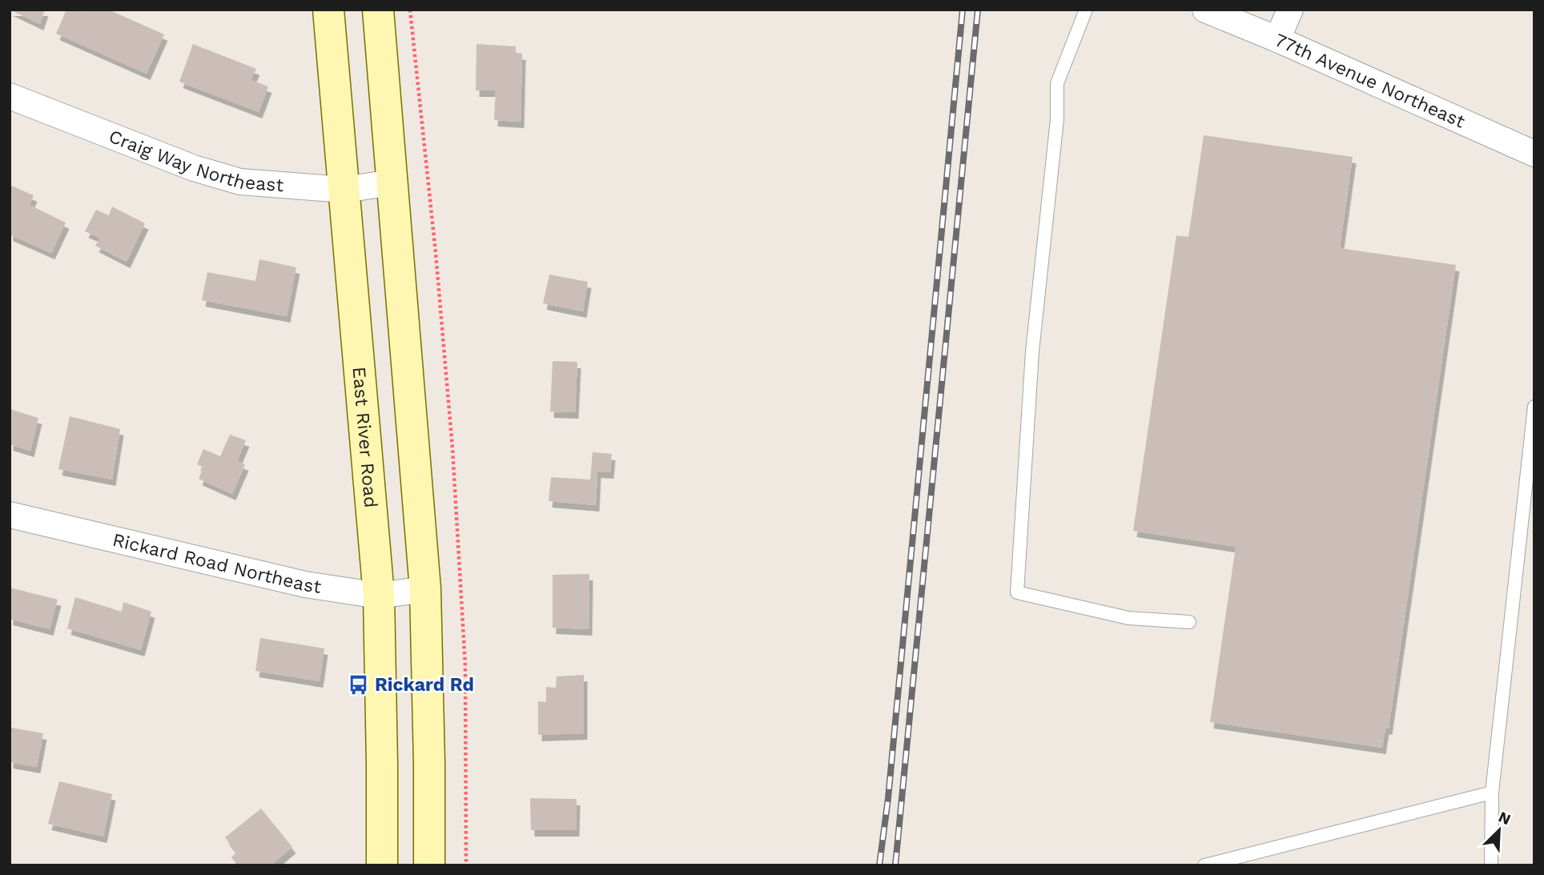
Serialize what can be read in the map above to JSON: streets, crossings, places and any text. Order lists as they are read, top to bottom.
{
  "streets": {
    "main road": ["East River Road"],
    "street": ["77th Avenue Northeast", "Craig Way Northeast", "Rickard Road Northeast"]
  },
  "crossings": [
    ["Craig Way Northeast", "East River Road"],
    ["East River Road", "Rickard Road Northeast"]
  ],
  "places": {
    "bus stop": ["Rickard Rd"]
  },
  "north": "top right"
}
